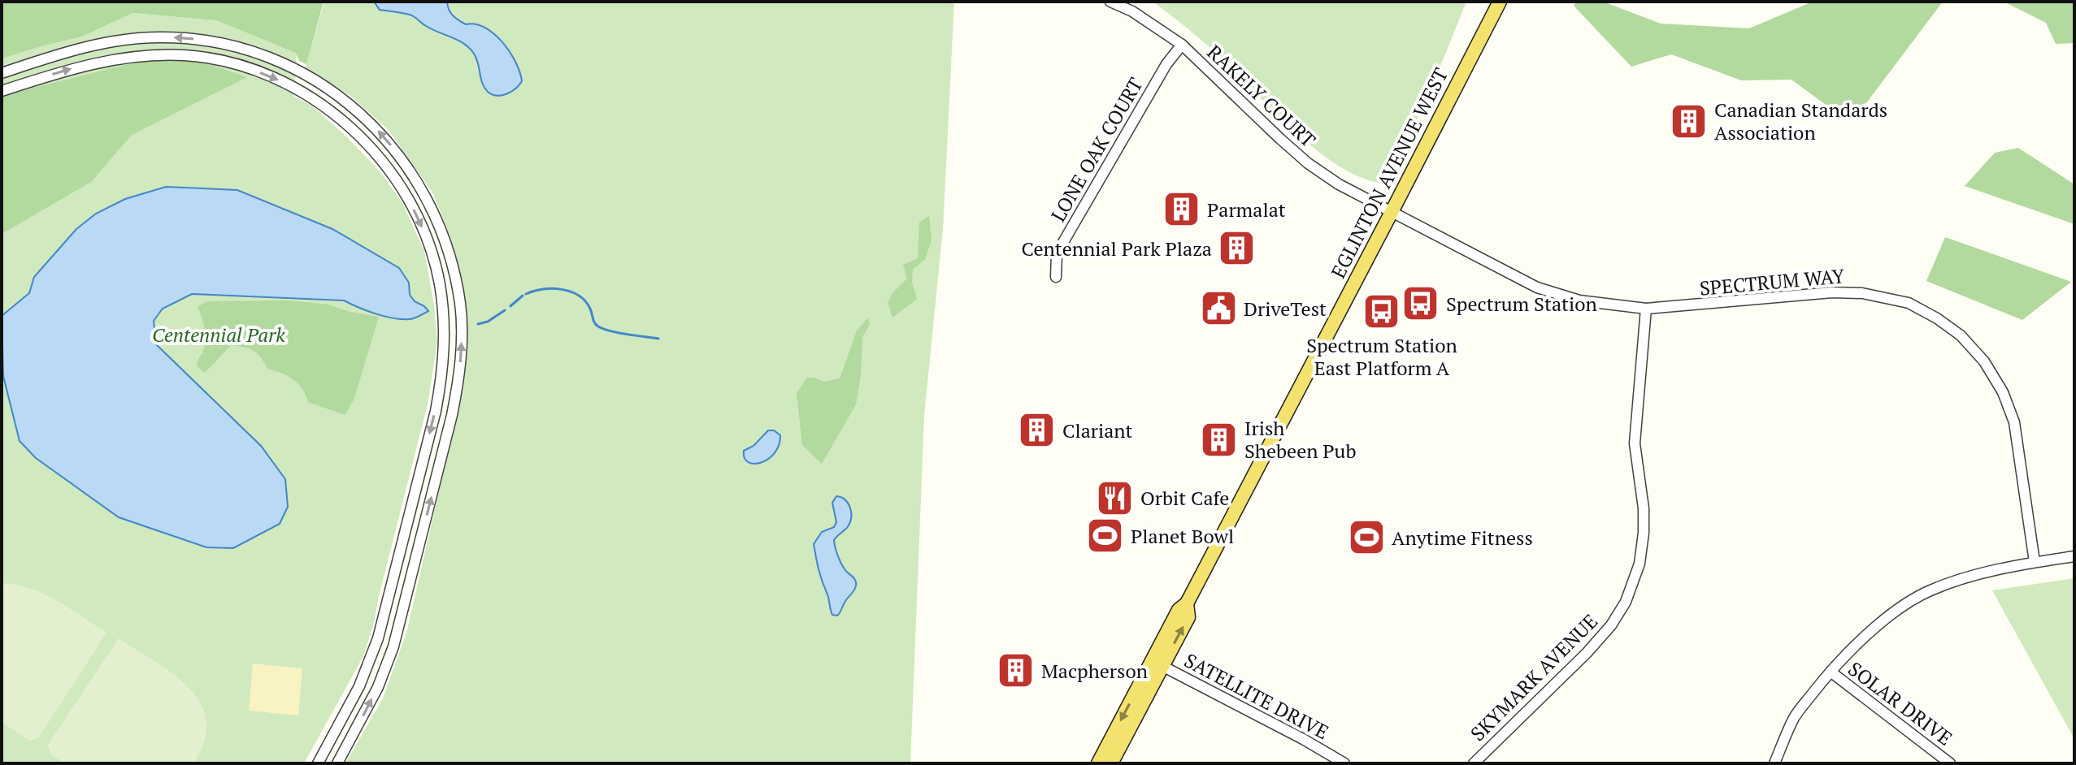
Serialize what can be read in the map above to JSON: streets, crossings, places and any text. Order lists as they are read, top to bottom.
{
  "streets": {
    "main road": ["EGLINTON AVENUE WEST"],
    "street": [
      "RAKELY COURT",
      "LONE OAK COURT",
      "SPECTRUM WAY",
      "SKYMARK AVENUE",
      "SATELLITE DRIVE",
      "SOLAR DRIVE"
    ]
  },
  "crossings": [
    ["RAKELY COURT", "LONE OAK COURT"],
    ["RAKELY COURT", "EGLINTON AVENUE WEST"],
    ["RAKELY COURT", "SPECTRUM WAY"],
    ["EGLINTON AVENUE WEST", "SPECTRUM WAY"],
    ["EGLINTON AVENUE WEST", "SATELLITE DRIVE"],
    ["SPECTRUM WAY", "SKYMARK AVENUE"]
  ],
  "parks": ["Centennial Park"],
  "places": {
    "building": [
      "Canadian Standards Association",
      "Parmalat",
      "Centennial Park Plaza",
      "Clariant",
      "Irish Shebeen Pub",
      "Macpherson"
    ],
    "bus stop": ["Spectrum Station", "Spectrum Station East Platform A"],
    "public building": ["DriveTest"],
    "restaurant": ["Orbit Cafe"],
    "sports": ["Planet Bowl", "Anytime Fitness"]
  }
}
